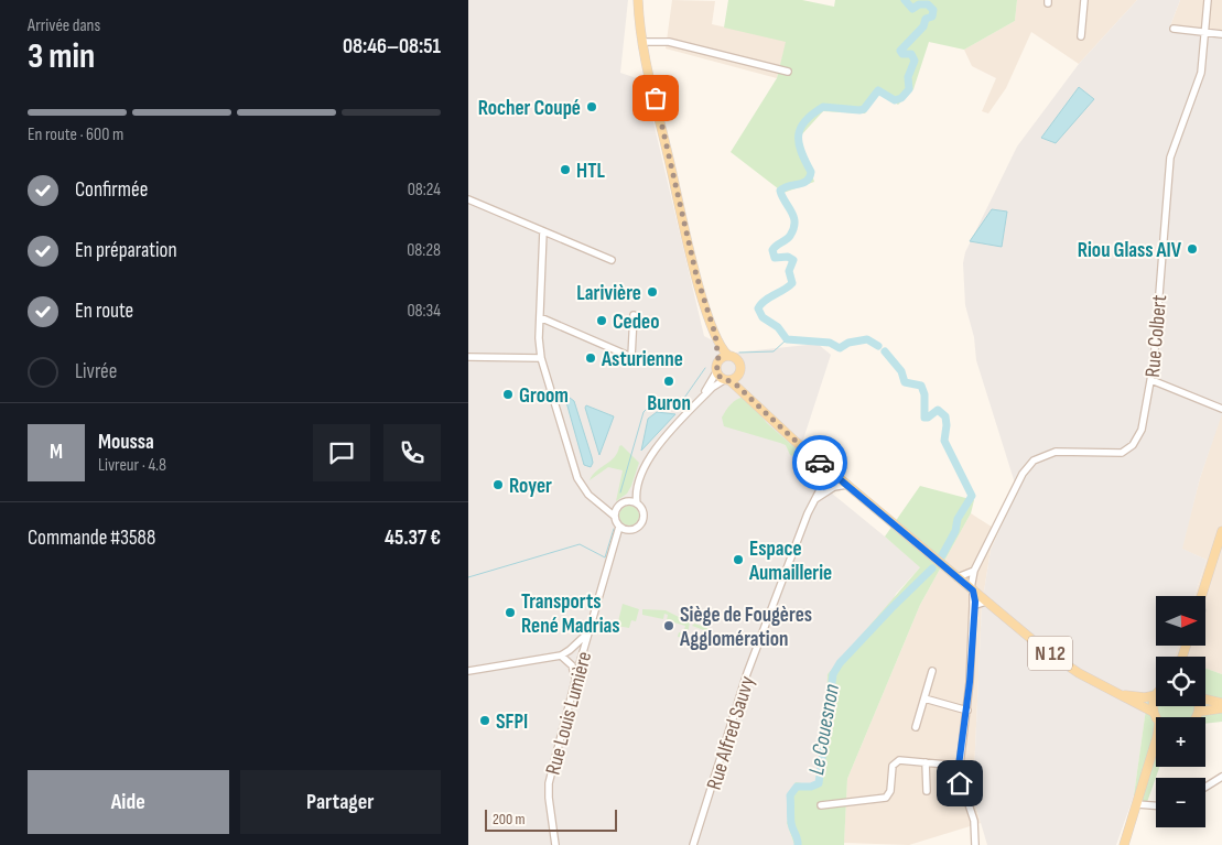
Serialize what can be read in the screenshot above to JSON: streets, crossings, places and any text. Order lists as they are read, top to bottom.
{
  "streets": {
    "main road": ["N 12"],
    "street": ["Rue Colbert", "Rue Louis Lumière", "Rue Alfred Sauvy"]
  },
  "crossings": [
    ["Rue Colbert", "N 12"],
    ["N 12", "Rue Alfred Sauvy"]
  ],
  "water": ["Le Couesnon"],
  "places": [
    "Rocher Coupé",
    "HTL",
    "Riou Glass AIV",
    "Larivière",
    "Cedeo",
    "Asturienne",
    "Buron",
    "Groom",
    "Royer",
    "Espace Aumaillerie",
    "Transports René Madrias",
    "Siège de Fougères Agglomération",
    "SFPI"
  ],
  "scale_bar": "200 m",
  "north": "right",
  "page": {
    "heading": ["3 min", "Arrivée dans", "08:46–08:51"],
    "panel": [
      "Moussa",
      "Livreur · 4.8",
      "Commande #3588",
      "45.37 €"
    ],
    "bar": "En route · 600 m",
    "list": [
      ["Confirmée", "08:24"],
      ["En préparation", "08:28"],
      ["En route", "08:34"],
      "Livrée"
    ],
    "round": "M",
    "map_buttons": ["+", "−"],
    "buttons": ["Aide", "Partager"],
    "scale": "200 m"
  }
}
